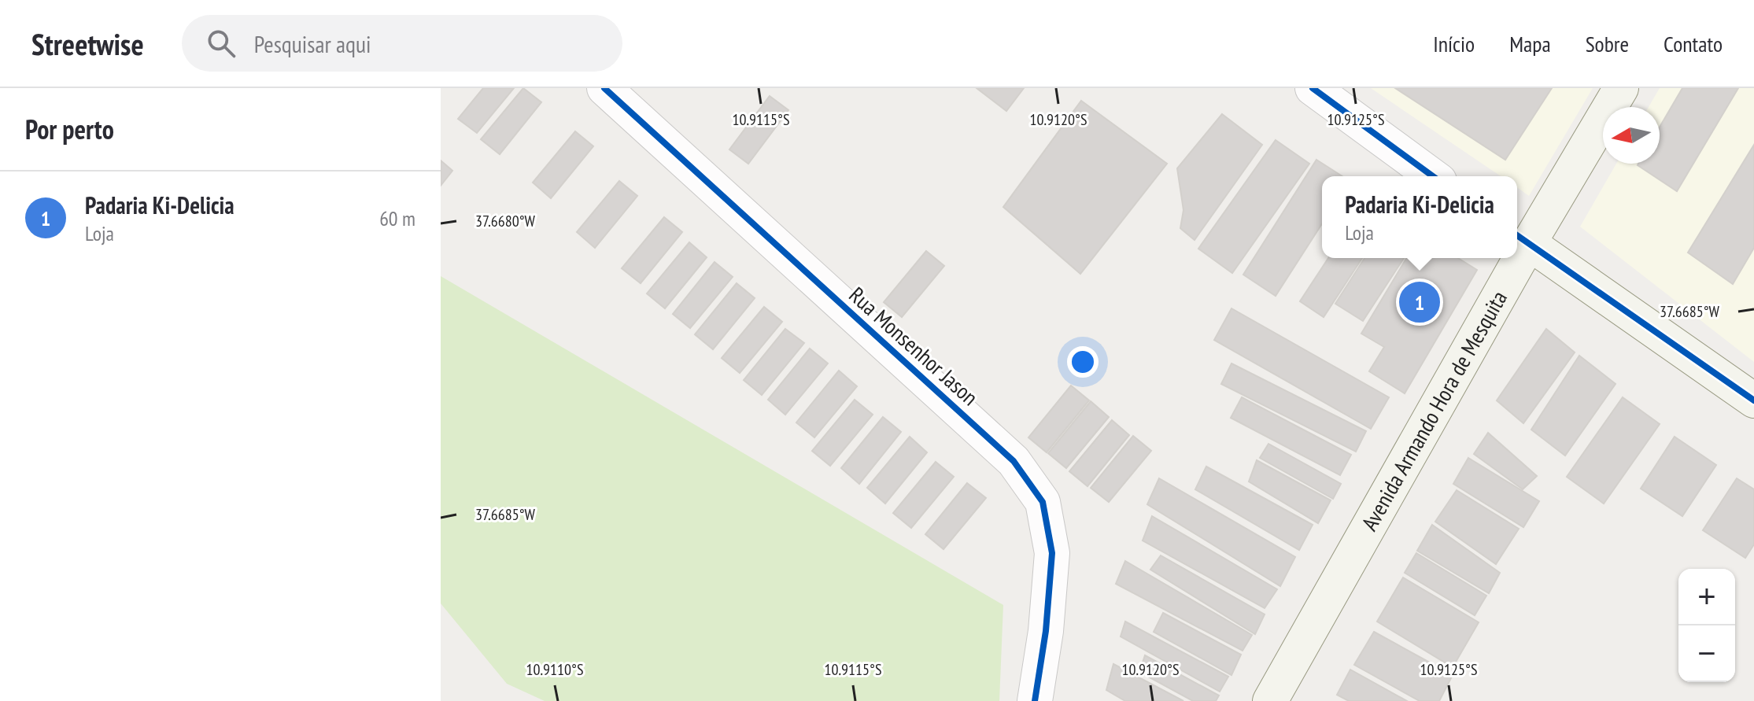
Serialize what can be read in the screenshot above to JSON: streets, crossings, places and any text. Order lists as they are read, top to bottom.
{
  "streets": {
    "main road": ["Avenida Armando Hora de Mesquita"],
    "street": ["Rua Monsenhor Jason"]
  },
  "north": "left",
  "page": {
    "header": "Streetwise",
    "search": "Pesquisar aqui",
    "nav": [
      "Início",
      "Mapa",
      "Sobre",
      "Contato"
    ],
    "heading": "Por perto",
    "list": [
      {
        "mark": "1",
        "name": "Padaria Ki-Delicia",
        "note": "Loja",
        "value": "60 m"
      }
    ],
    "popup": ["Padaria Ki-Delicia", "Loja"],
    "pins": "1",
    "map_buttons": ["+", "−"]
  },
  "coordinates": [
    "10.9115°S",
    "10.9120°S",
    "10.9125°S",
    "37.6680°W",
    "37.6685°W",
    "10.9110°S"
  ]
}
